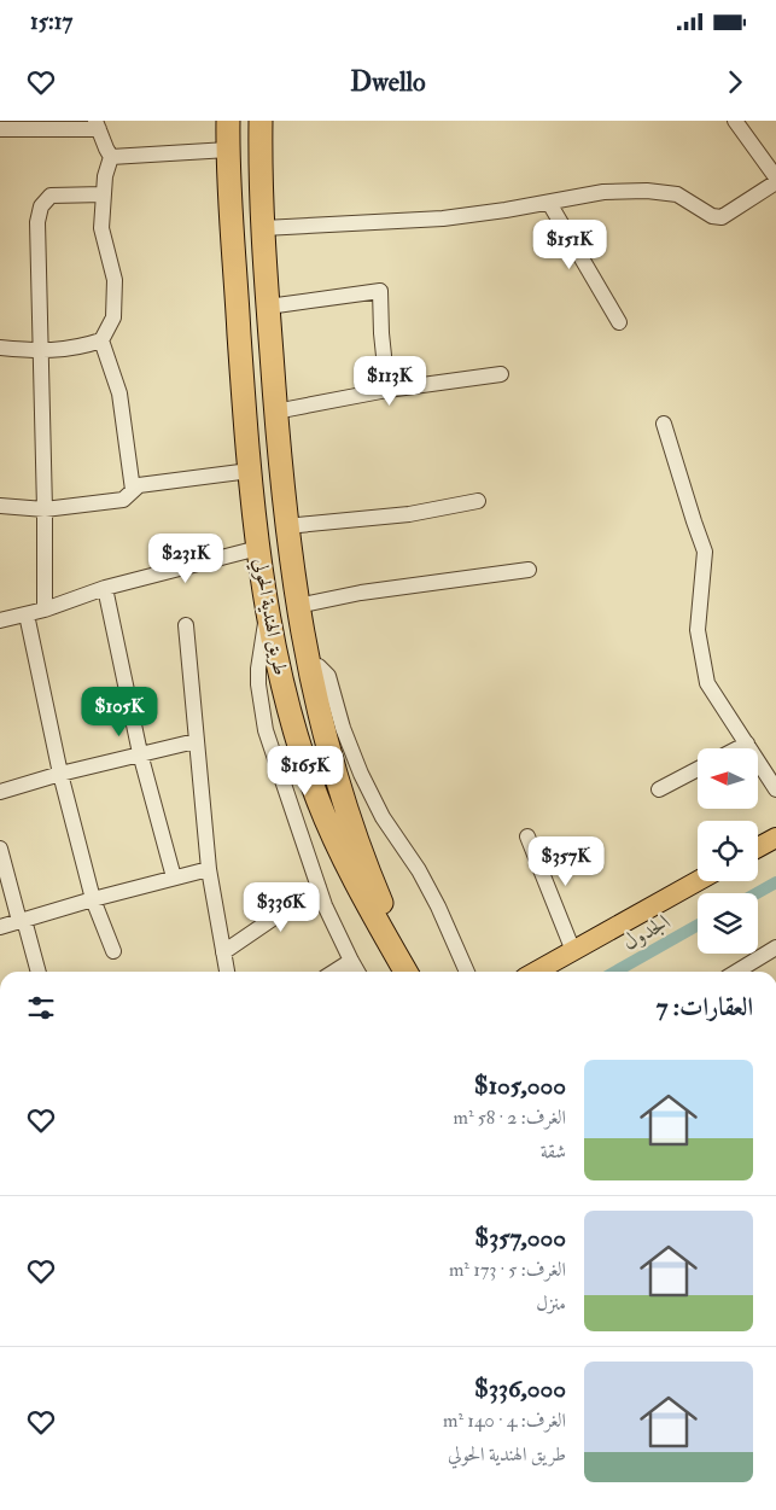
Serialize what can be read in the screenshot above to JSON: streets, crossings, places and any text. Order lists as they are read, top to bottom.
{
  "streets": {
    "highway": ["طريق الهندية الحولي"]
  },
  "water": ["الجدول"],
  "north": "left",
  "page": {
    "status": "15:17",
    "header": "Dwello",
    "price": [
      "$151K",
      "$113K",
      "$231K",
      "$105K",
      "$165K",
      "$357K",
      "$336K"
    ],
    "heading": "العقارات: 7",
    "list": [
      {
        "name": "$105,000",
        "note": "الغرف: 2 · 58 m² · شقة"
      },
      {
        "name": "$357,000",
        "note": "الغرف: 5 · 173 m² · منزل"
      },
      {
        "name": "$336,000",
        "note": "الغرف: 4 · 140 m² · طريق الهندية الحولي"
      }
    ]
  }
}
